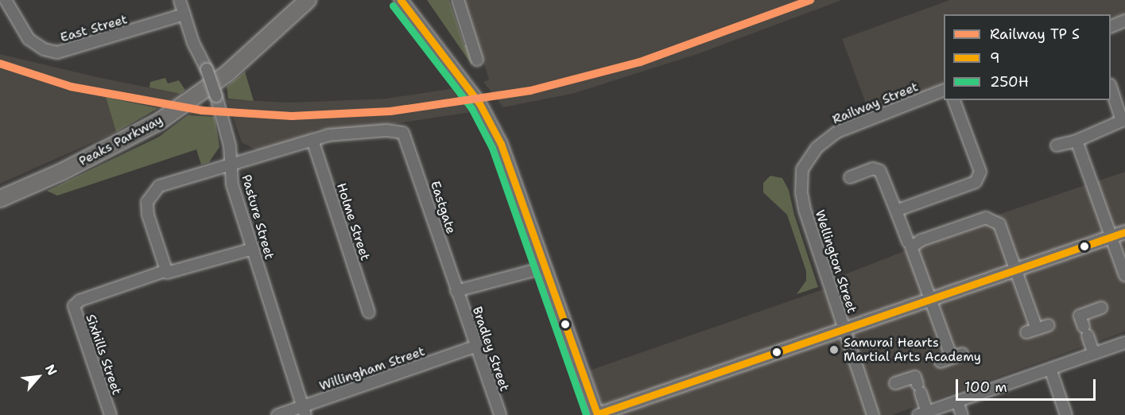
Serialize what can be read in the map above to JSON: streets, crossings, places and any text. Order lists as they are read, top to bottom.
{
  "streets": {
    "highway": ["Peaks Parkway"],
    "street": [
      "East Street",
      "Railway Street",
      "Eastgate",
      "Pasture Street",
      "Holme Street",
      "Wellington Street",
      "Bradley Street",
      "Sixhills Street",
      "Willingham Street"
    ]
  },
  "crossings": [
    ["East Street", "Pasture Street"],
    ["Railway Street", "Wellington Street"],
    ["Eastgate", "Holme Street"],
    ["Eastgate", "Bradley Street"],
    ["Pasture Street", "Willingham Street"],
    ["Bradley Street", "Willingham Street"]
  ],
  "places": ["Samurai Hearts Martial Arts Academy"],
  "lines": ["transit line 9", "transit line 250H"],
  "legend": ["Railway TP S", "9", "250H"],
  "scale_bar": "100 m",
  "north": "top right"
}
